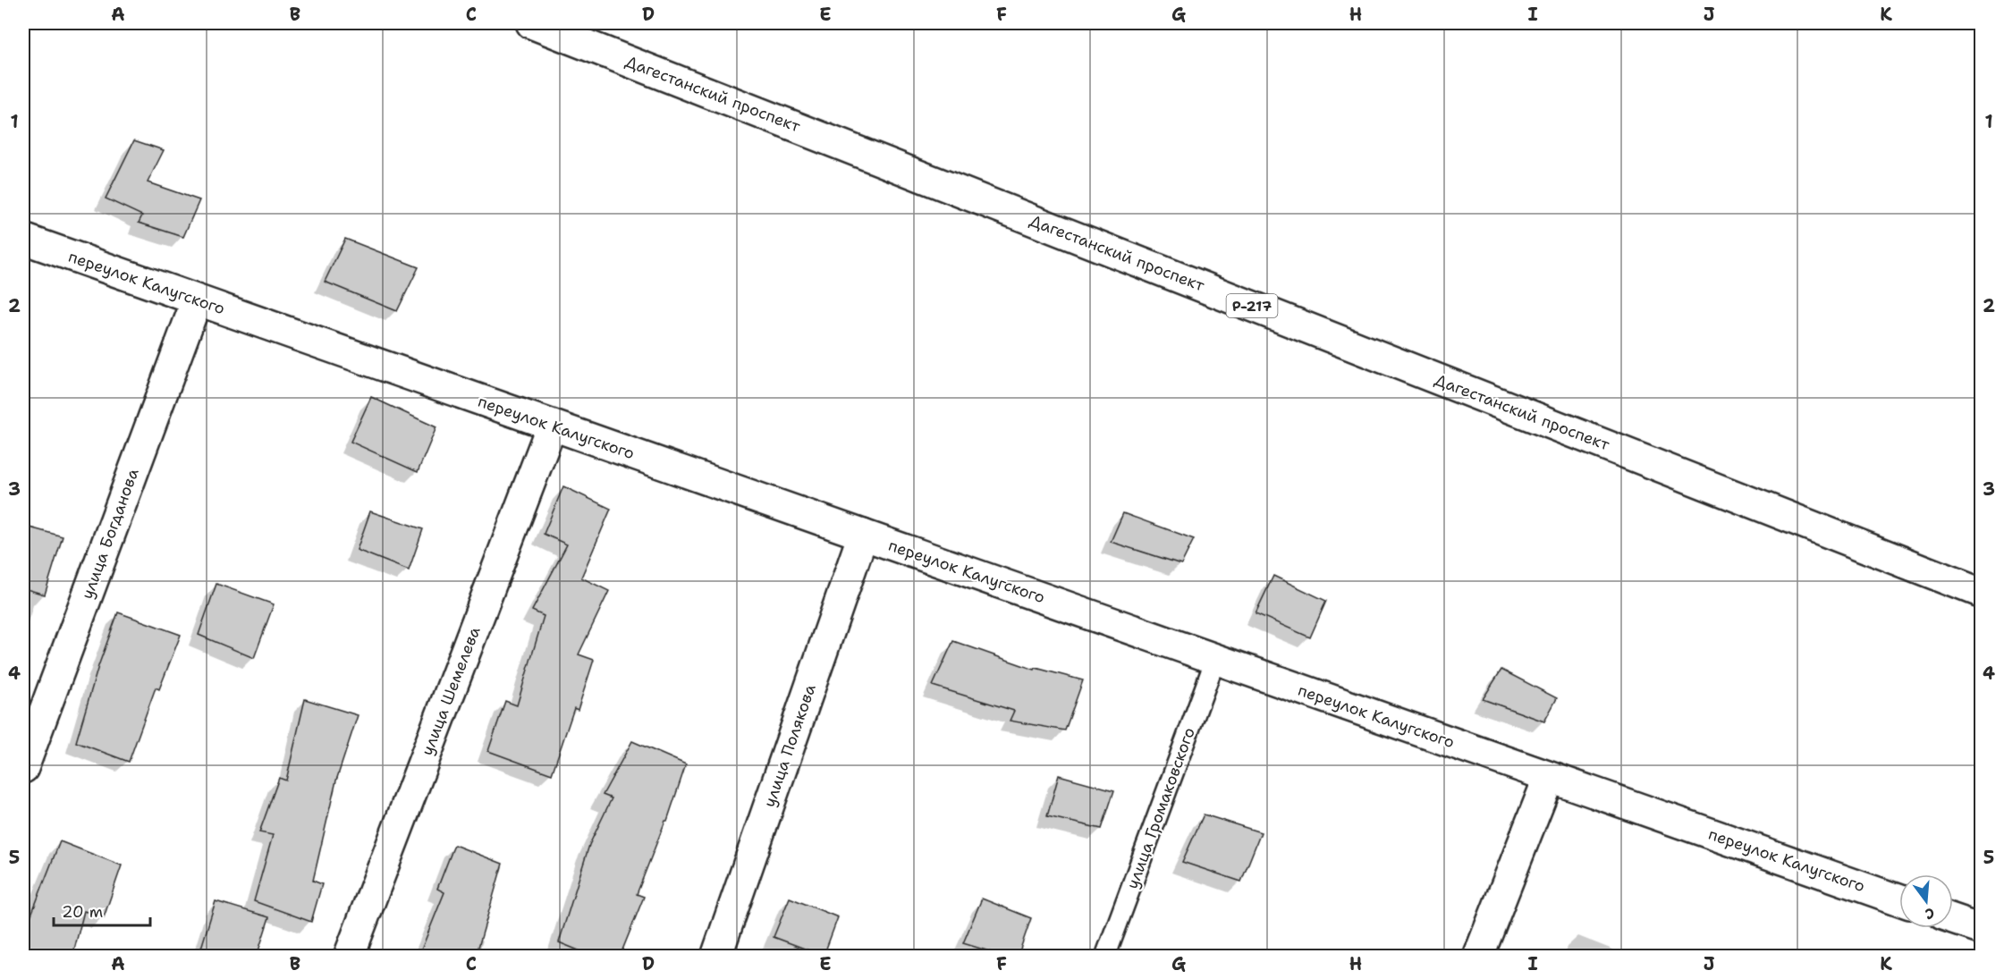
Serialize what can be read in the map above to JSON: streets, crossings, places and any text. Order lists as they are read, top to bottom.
{
  "streets": {
    "main road": [
      "Дагестанский проспект",
      "переулок Калугского",
      "Р-217",
      "улица Богданова",
      "улица Шемелева",
      "улица Полякова"
    ],
    "lane": ["улица Громаковского"]
  },
  "crossings": [
    ["переулок Калугского", "улица Богданова"],
    ["переулок Калугского", "улица Шемелева"],
    ["переулок Калугского", "улица Полякова"],
    ["переулок Калугского", "улица Громаковского"]
  ],
  "scale_bar": "20 m",
  "north": "bottom",
  "grid": {
    "columns": [
      "A",
      "B",
      "C",
      "D",
      "E",
      "F",
      "G",
      "H",
      "I",
      "J",
      "K"
    ],
    "rows": [
      "1",
      "2",
      "3",
      "4",
      "5"
    ]
  }
}
